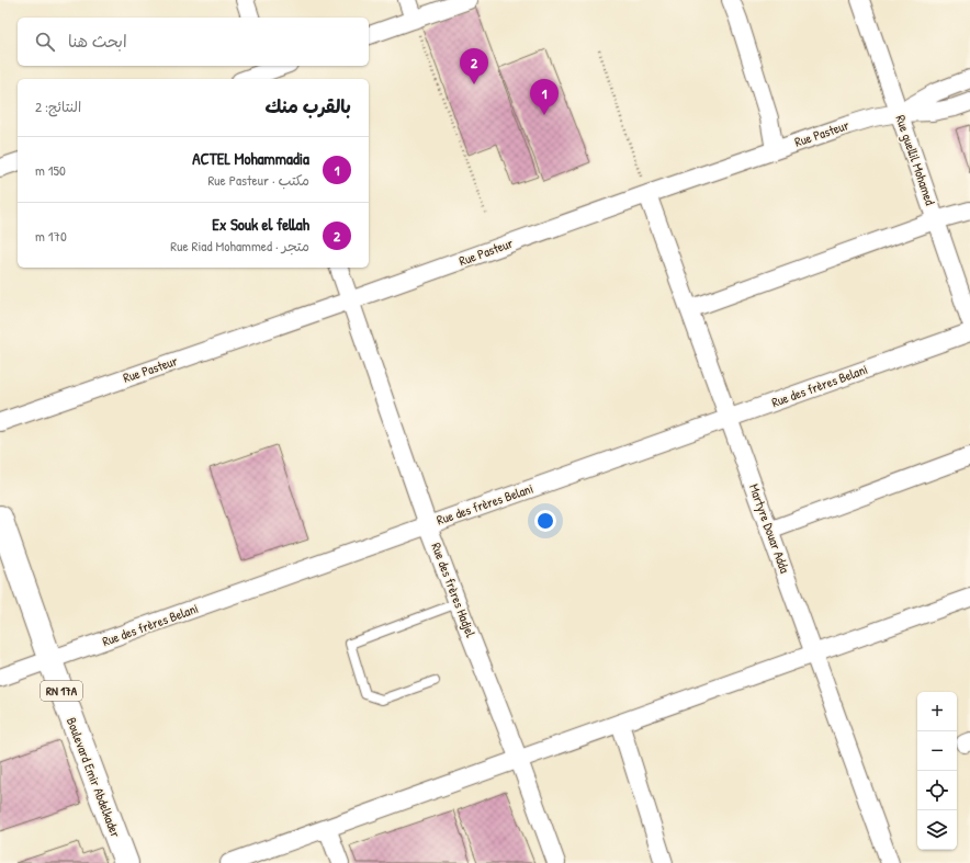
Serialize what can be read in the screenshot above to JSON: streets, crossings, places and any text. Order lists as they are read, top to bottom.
{
  "streets": {
    "main road": ["RN 17A", "Boulevard Emir Abdelkader"],
    "street": [
      "Rue Pasteur",
      "Rue guellil Mohamed",
      "Rue des frères Belani",
      "Martyre Douar Adda",
      "Rue des frères Hadjel"
    ]
  },
  "crossings": [
    ["Rue Pasteur", "Rue guellil Mohamed"],
    ["Rue Pasteur", "Martyre Douar Adda"],
    ["Rue Pasteur", "Rue des frères Hadjel"],
    ["Rue des frères Belani", "Martyre Douar Adda"],
    ["Rue des frères Belani", "Rue des frères Hadjel"],
    ["Rue des frères Belani", "Boulevard Emir Abdelkader"]
  ],
  "page": {
    "search": "ابحث هنا",
    "pins": ["2", "1"],
    "heading": ["بالقرب منك", "النتائج: 2"],
    "list": [
      {
        "mark": "1",
        "name": "ACTEL Mohammadia",
        "note": "مكتب · Rue Pasteur",
        "value": "150 m"
      },
      {
        "mark": "2",
        "name": "Ex Souk el fellah",
        "note": "متجر · Rue Riad Mohammed",
        "value": "170 m"
      }
    ],
    "map_buttons": ["+", "−"]
  }
}
